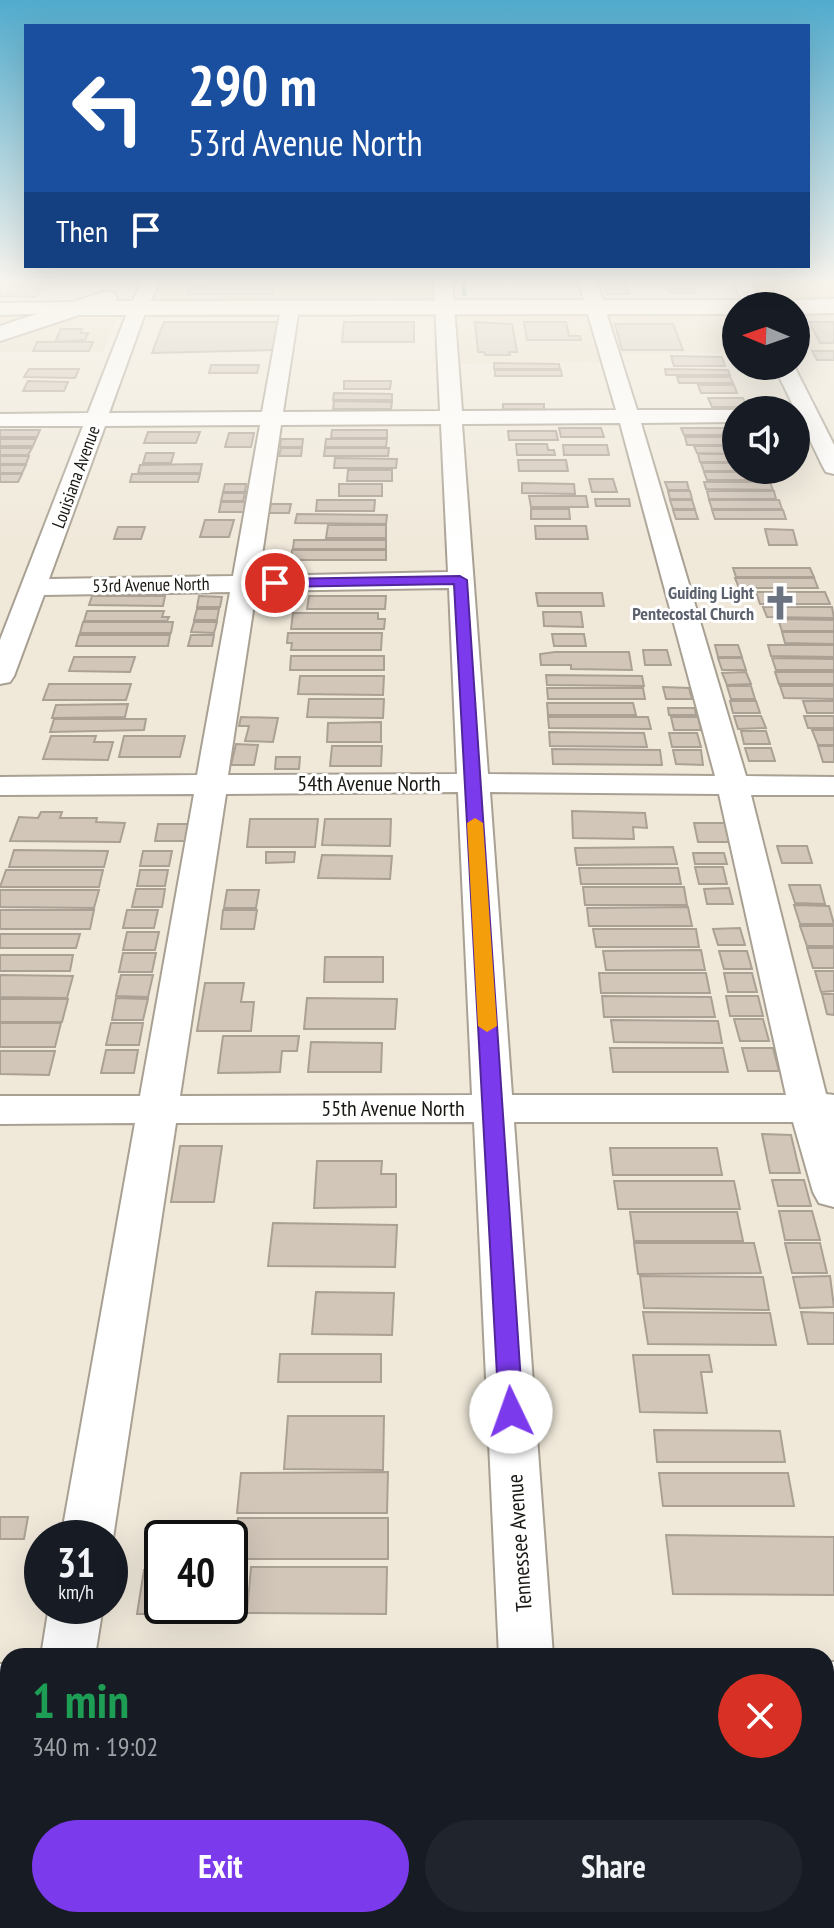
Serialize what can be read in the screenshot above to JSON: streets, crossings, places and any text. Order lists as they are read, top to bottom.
{
  "streets": {
    "street": [
      "Louisiana Avenue",
      "53rd Avenue North",
      "54th Avenue North",
      "55th Avenue North",
      "Tennessee Avenue"
    ]
  },
  "crossings": [
    ["Louisiana Avenue", "53rd Avenue North"],
    ["53rd Avenue North", "Tennessee Avenue"],
    ["54th Avenue North", "Tennessee Avenue"],
    ["55th Avenue North", "Tennessee Avenue"]
  ],
  "places": {
    "church": ["Guiding Light Pentecostal Church"]
  },
  "north": "left",
  "page": {
    "turn": ["290 m", "53rd Avenue North"],
    "then": "Then",
    "speed": "31 km/h",
    "limit": "40",
    "heading": ["1 min", "340 m · 19:02"],
    "buttons": ["Exit", "Share"]
  }
}
